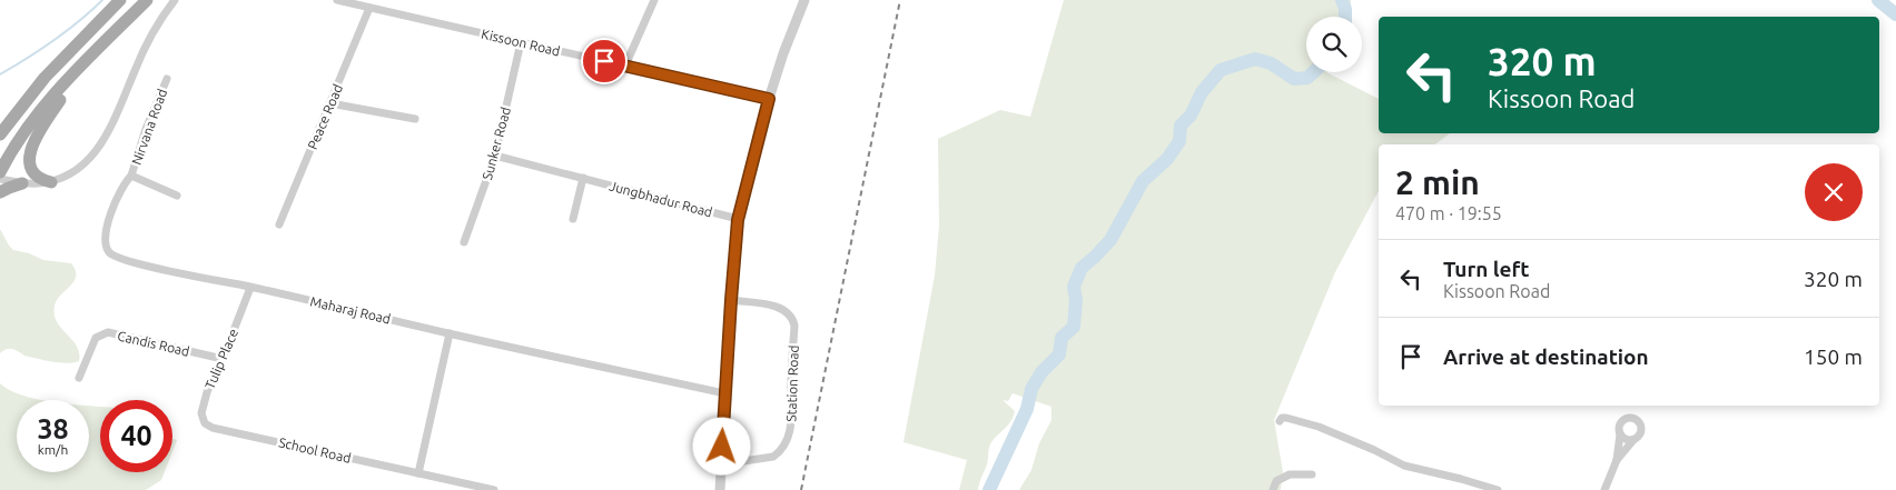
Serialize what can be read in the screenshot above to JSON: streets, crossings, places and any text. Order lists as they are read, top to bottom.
{
  "streets": {
    "street": [
      "Kissoon Road",
      "Peace Road",
      "Nirvana Road",
      "Sunker Road",
      "Jungbhadur Road",
      "Maharaj Road",
      "Candis Road",
      "Tulip Place",
      "Station Road",
      "School Road"
    ]
  },
  "crossings": [
    ["Kissoon Road", "Peace Road"],
    ["Kissoon Road", "Sunker Road"],
    ["Nirvana Road", "Maharaj Road"],
    ["Sunker Road", "Jungbhadur Road"],
    ["Maharaj Road", "Tulip Place"],
    ["Candis Road", "Tulip Place"],
    ["Tulip Place", "School Road"]
  ],
  "page": {
    "turn": ["320 m", "Kissoon Road"],
    "heading": ["2 min", "470 m · 19:55"],
    "list": [
      {
        "name": "Turn left",
        "note": "Kissoon Road",
        "value": "320 m"
      },
      {
        "name": "Arrive at destination",
        "value": "150 m"
      }
    ],
    "speed": "38 km/h",
    "limit": "40"
  }
}
